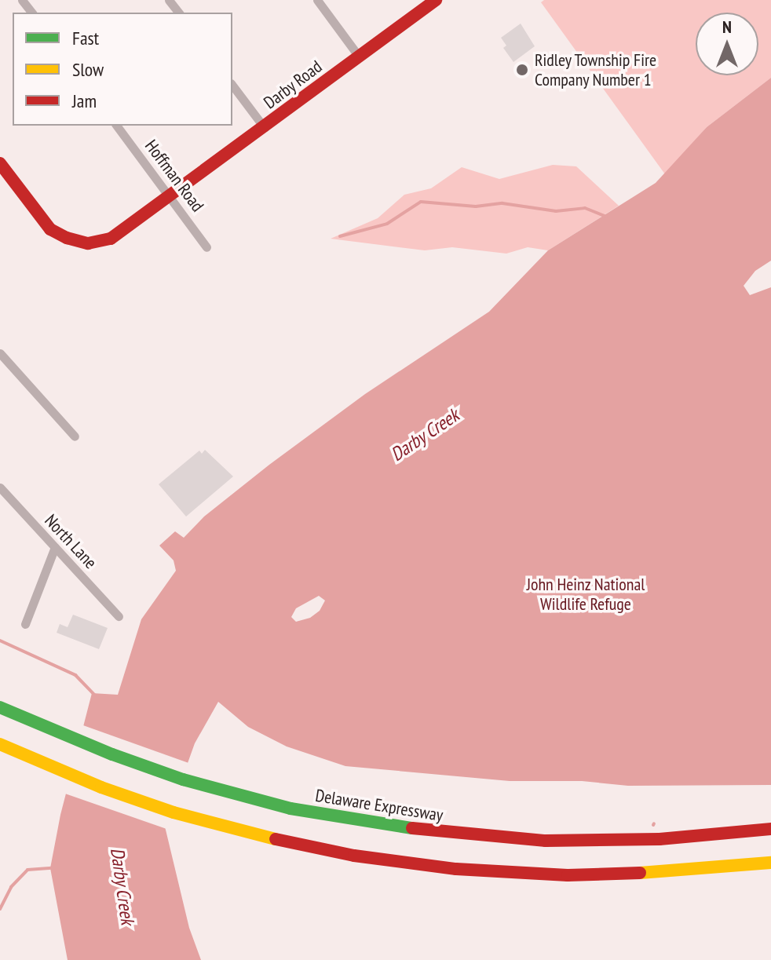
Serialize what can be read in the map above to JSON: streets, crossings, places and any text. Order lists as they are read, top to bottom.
{
  "streets": {
    "main road": ["Darby Road", "Delaware Expressway"],
    "street": ["Hoffman Road", "North Lane"]
  },
  "crossings": [
    ["Darby Road", "Hoffman Road"]
  ],
  "water": ["Darby Creek"],
  "parks": ["John Heinz National Wildlife Refuge"],
  "places": ["Ridley Township Fire Company Number 1"],
  "legend": ["Fast", "Slow", "Jam"],
  "north": "top"
}
